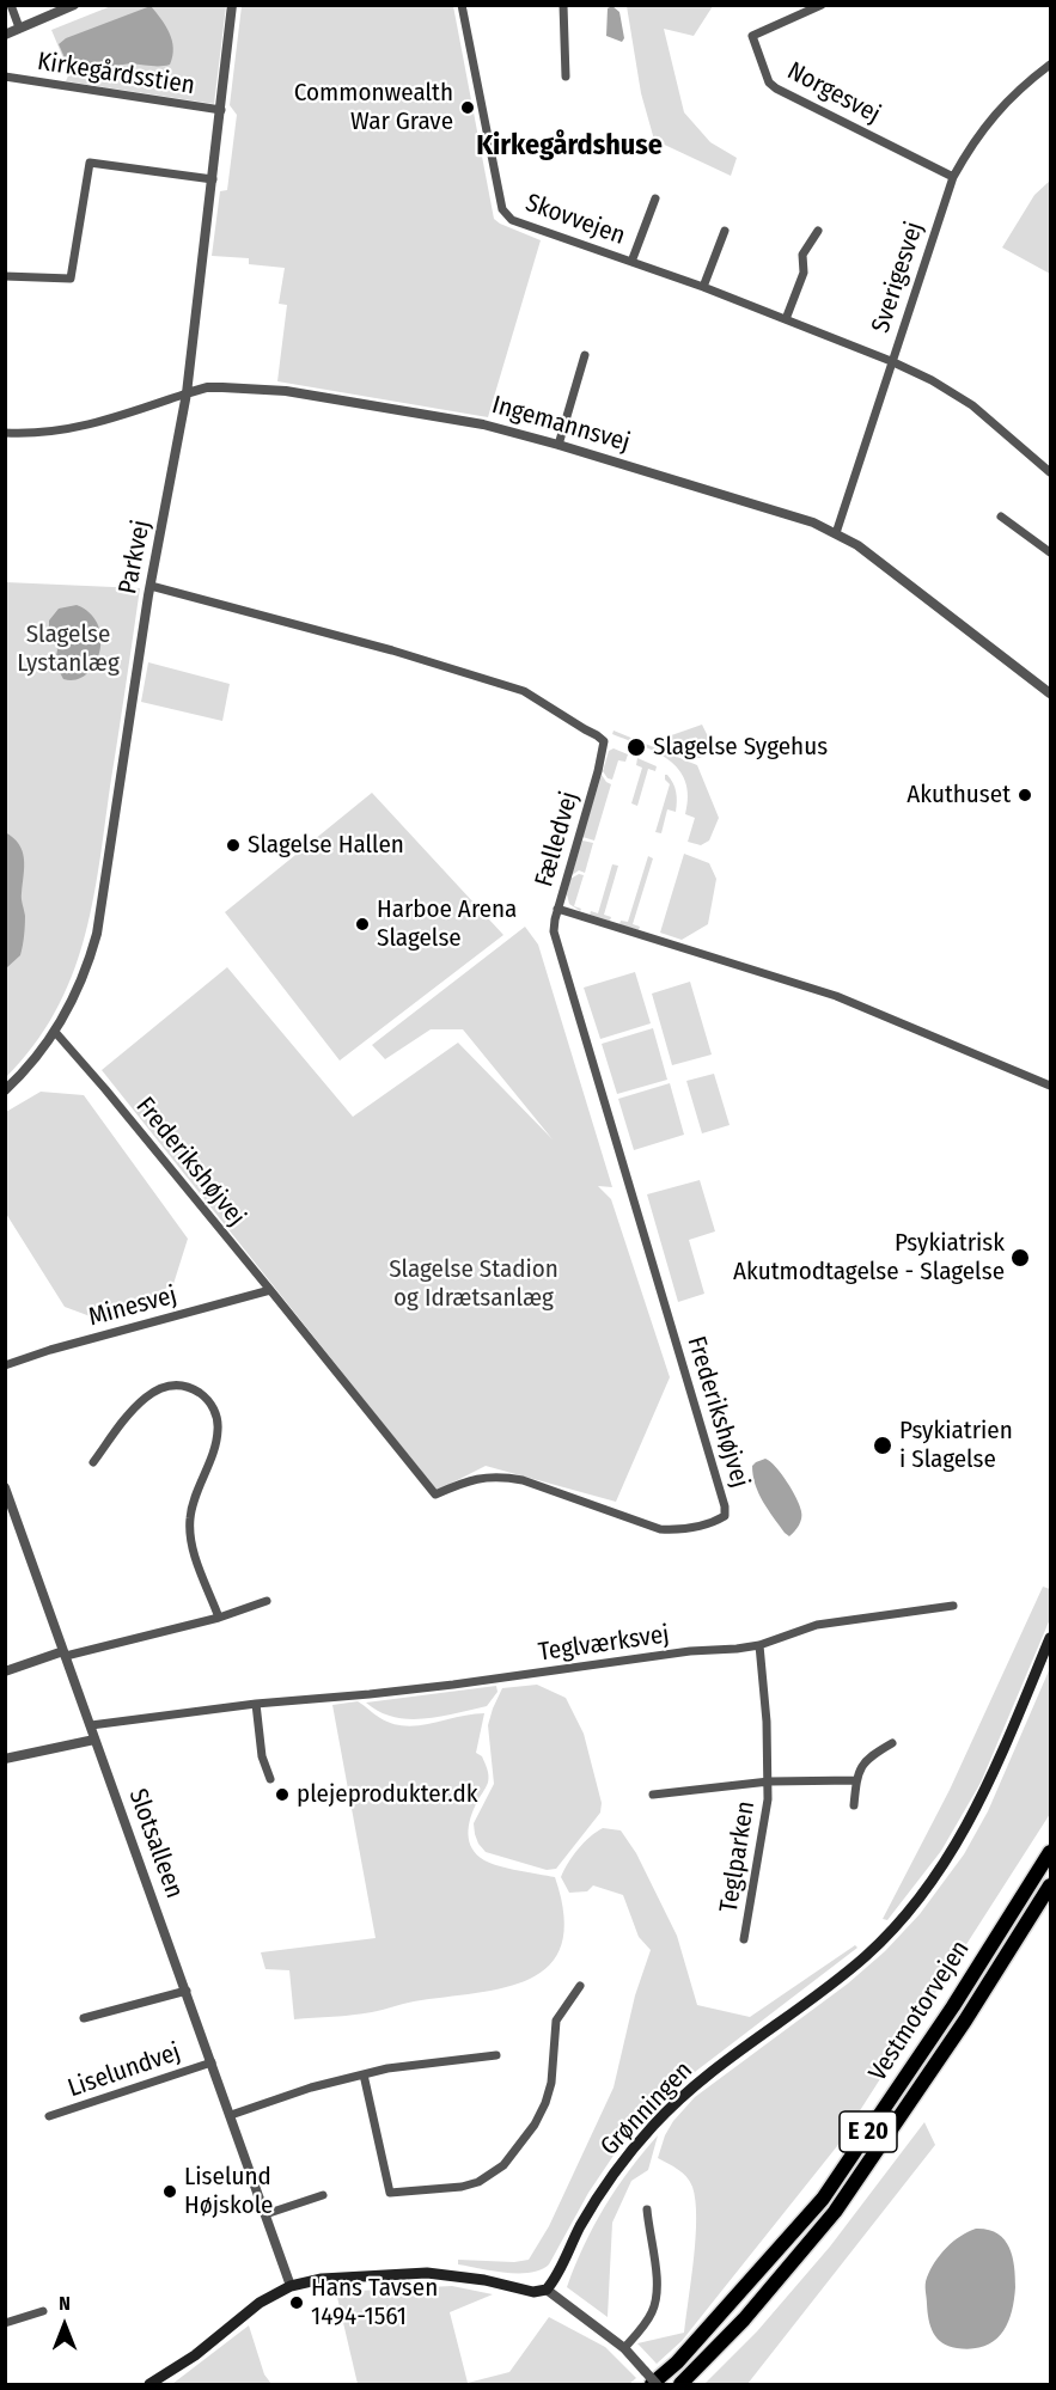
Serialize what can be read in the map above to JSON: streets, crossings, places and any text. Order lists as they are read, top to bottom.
{
  "streets": {
    "highway": ["Vestmotorvejen", "E 20"],
    "main road": ["Grønningen"],
    "street": [
      "Kirkegårdsstien",
      "Norgesvej",
      "Skovvejen",
      "Sverigesvej",
      "Ingemannsvej",
      "Parkvej",
      "Fælledvej",
      "Frederikshøjvej",
      "Minesvej",
      "Teglværksvej",
      "Slotsalleen",
      "Teglparken",
      "Liselundvej"
    ]
  },
  "crossings": [
    ["Kirkegårdsstien", "Parkvej"],
    ["Norgesvej", "Sverigesvej"],
    ["Skovvejen", "Sverigesvej"],
    ["Sverigesvej", "Ingemannsvej"],
    ["Ingemannsvej", "Parkvej"],
    ["Parkvej", "Fælledvej"],
    ["Parkvej", "Frederikshøjvej"],
    ["Fælledvej", "Frederikshøjvej"],
    ["Frederikshøjvej", "Minesvej"],
    ["Teglværksvej", "Slotsalleen"],
    ["Teglværksvej", "Teglparken"],
    ["Slotsalleen", "Liselundvej"]
  ],
  "districts": ["Kirkegårdshuse"],
  "parks": ["Slagelse Lystanlæg", "Slagelse Stadion og Idrætsanlæg"],
  "places": [
    "Commonwealth War Grave",
    "Slagelse Sygehus",
    "Akuthuset",
    "Slagelse Hallen",
    "Harboe Arena Slagelse",
    "Psykiatrisk Akutmodtagelse - Slagelse",
    "Psykiatrien i Slagelse",
    "plejeprodukter.dk",
    "Liselund Højskole",
    "Hans Tavsen 1494-1561"
  ],
  "north": "top"
}
